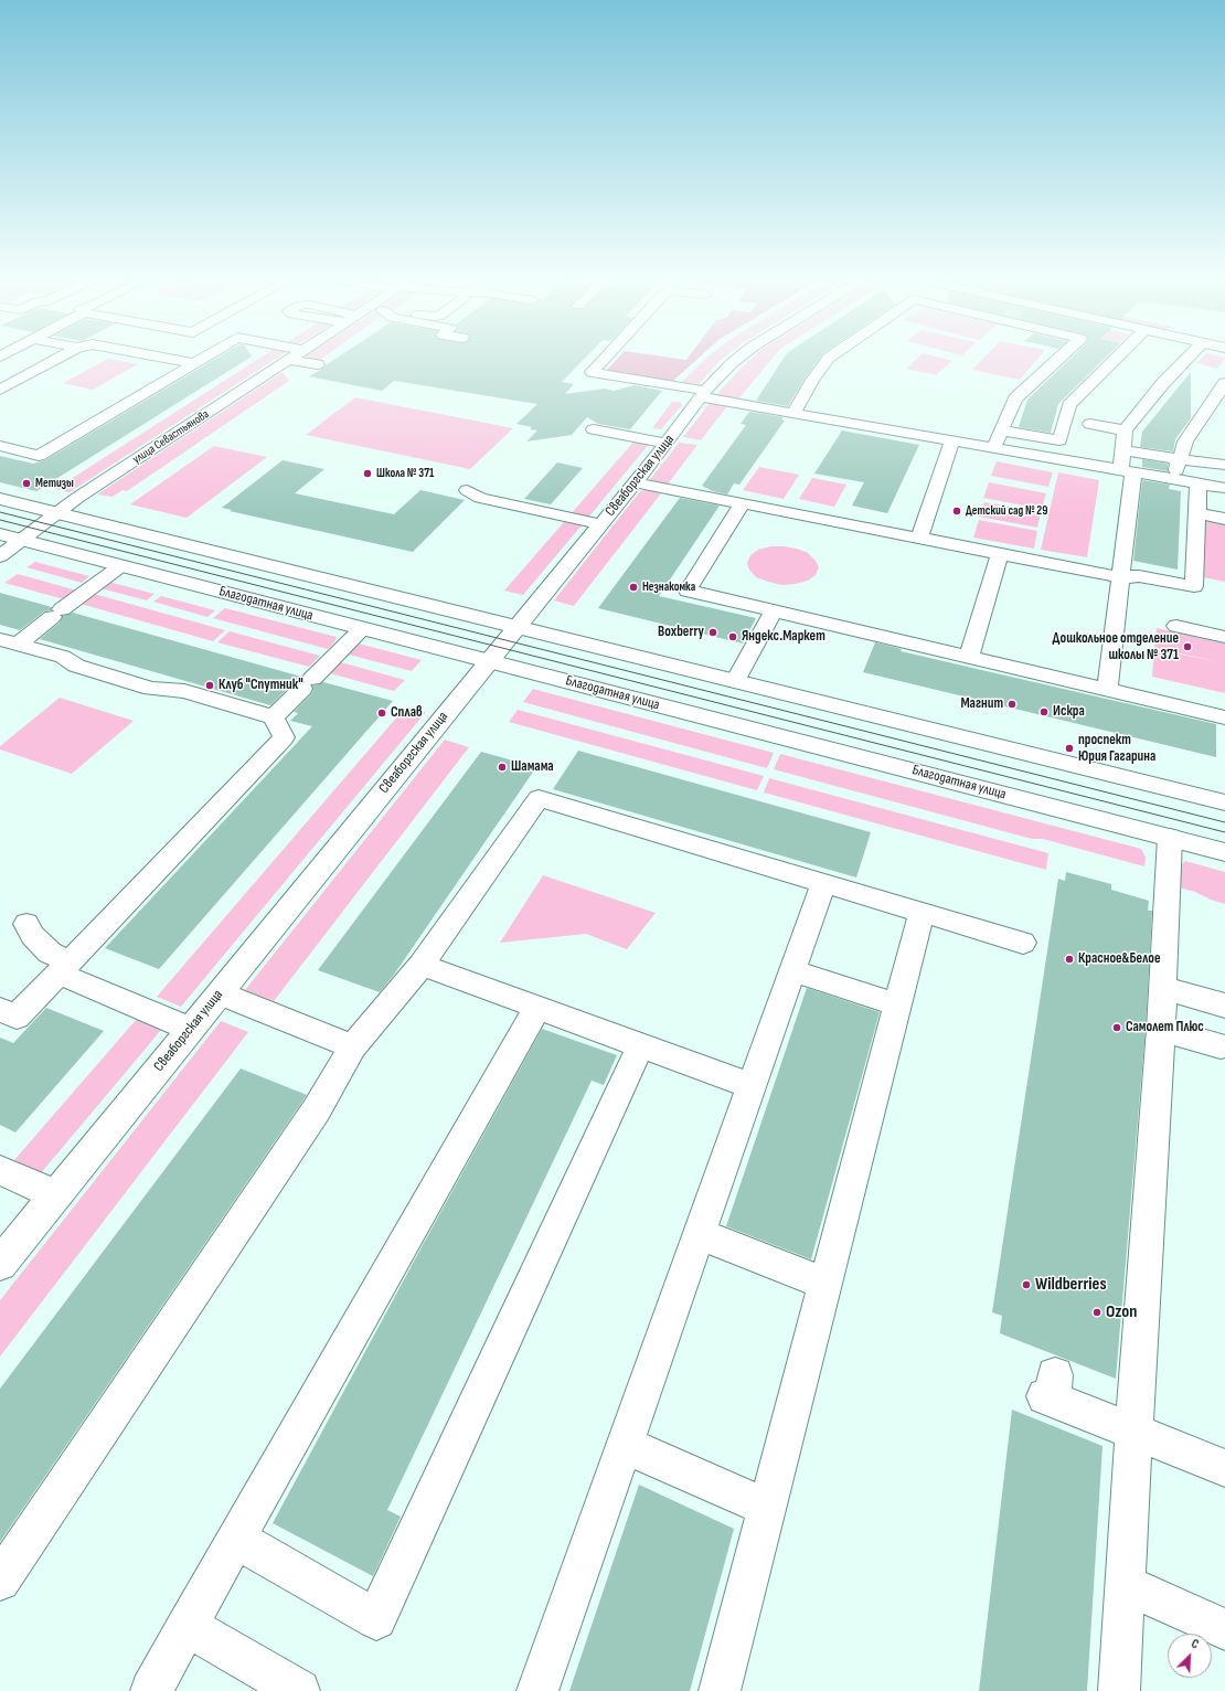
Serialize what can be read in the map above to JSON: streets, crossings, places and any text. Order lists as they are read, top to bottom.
{
  "streets": {
    "street": ["улица Севастьянова", "Свеаборгская улица", "Благодатная улица"]
  },
  "crossings": [
    ["улица Севастьянова", "Благодатная улица"],
    ["Свеаборгская улица", "Благодатная улица"]
  ],
  "places": [
    "Школа № 371",
    "Метизы",
    "Детский сад № 29",
    "Незнакомка",
    "Boxberry",
    "Яндекс.Маркет",
    "Дошкольное отделение школы № 371",
    "Клуб \"Спутник\"",
    "Магнит",
    "Искра",
    "Сплав",
    "проспект Юрия Гагарина",
    "Шамама",
    "Красное&Белое",
    "Самолет Плюс",
    "Wildberries",
    "Ozon"
  ],
  "north": "top right"
}
